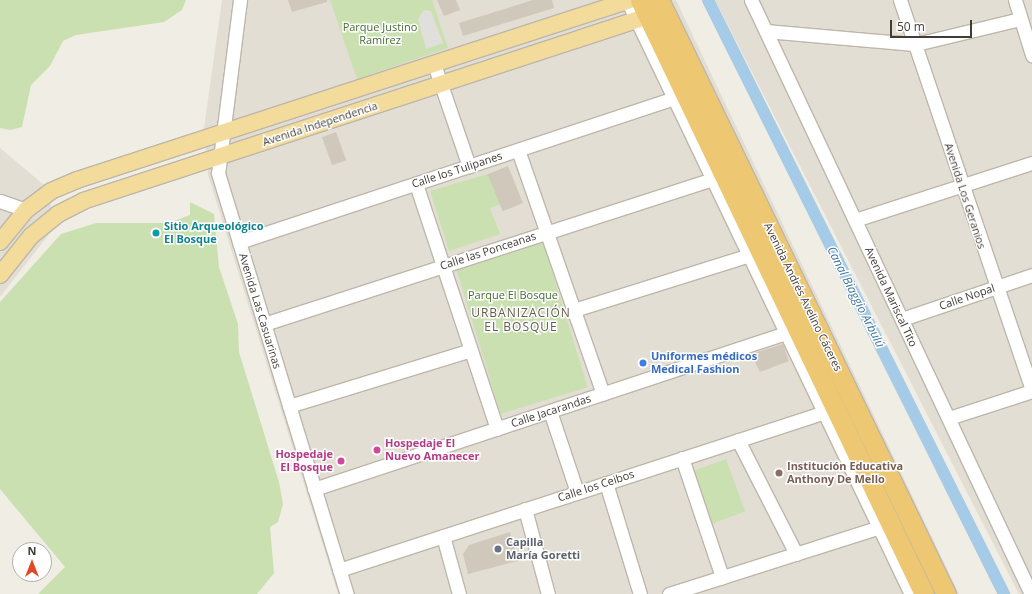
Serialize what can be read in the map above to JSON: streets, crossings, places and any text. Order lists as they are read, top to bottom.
{
  "streets": {
    "highway": ["Avenida Andrés Avelino Cáceres"],
    "main road": ["Avenida Independencia"],
    "street": [
      "Calle los Tulipanes",
      "Avenida Los Geranios",
      "Calle las Ponceanas",
      "Avenida Mariscal Tito",
      "Calle Nopal",
      "Avenida Las Casuarinas",
      "Calle Jacarandas",
      "Calle los Ceibos"
    ]
  },
  "crossings": [
    ["Avenida Independencia", "Avenida Andrés Avelino Cáceres"],
    ["Avenida Independencia", "Avenida Las Casuarinas"],
    ["Calle los Tulipanes", "Avenida Andrés Avelino Cáceres"],
    ["Calle los Tulipanes", "Avenida Las Casuarinas"],
    ["Avenida Los Geranios", "Calle Nopal"],
    ["Calle las Ponceanas", "Avenida Andrés Avelino Cáceres"],
    ["Calle las Ponceanas", "Avenida Las Casuarinas"],
    ["Avenida Andrés Avelino Cáceres", "Calle Jacarandas"],
    ["Avenida Andrés Avelino Cáceres", "Calle los Ceibos"],
    ["Avenida Mariscal Tito", "Calle Nopal"],
    ["Avenida Las Casuarinas", "Calle Jacarandas"],
    ["Avenida Las Casuarinas", "Calle los Ceibos"]
  ],
  "districts": ["URBANIZACIÓN EL BOSQUE"],
  "water": ["Canal Biaggio Arbulú"],
  "parks": ["Parque Justino Ramírez", "Parque El Bosque"],
  "places": [
    "Sitio Arqueológico El Bosque",
    "Uniformes médicos Medical Fashion",
    "Hospedaje El Nuevo Amanecer",
    "Hospedaje El Bosque",
    "Institución Educativa Anthony De Mello",
    "Capilla María Goretti"
  ],
  "scale_bar": "50 m",
  "north": "top"
}
